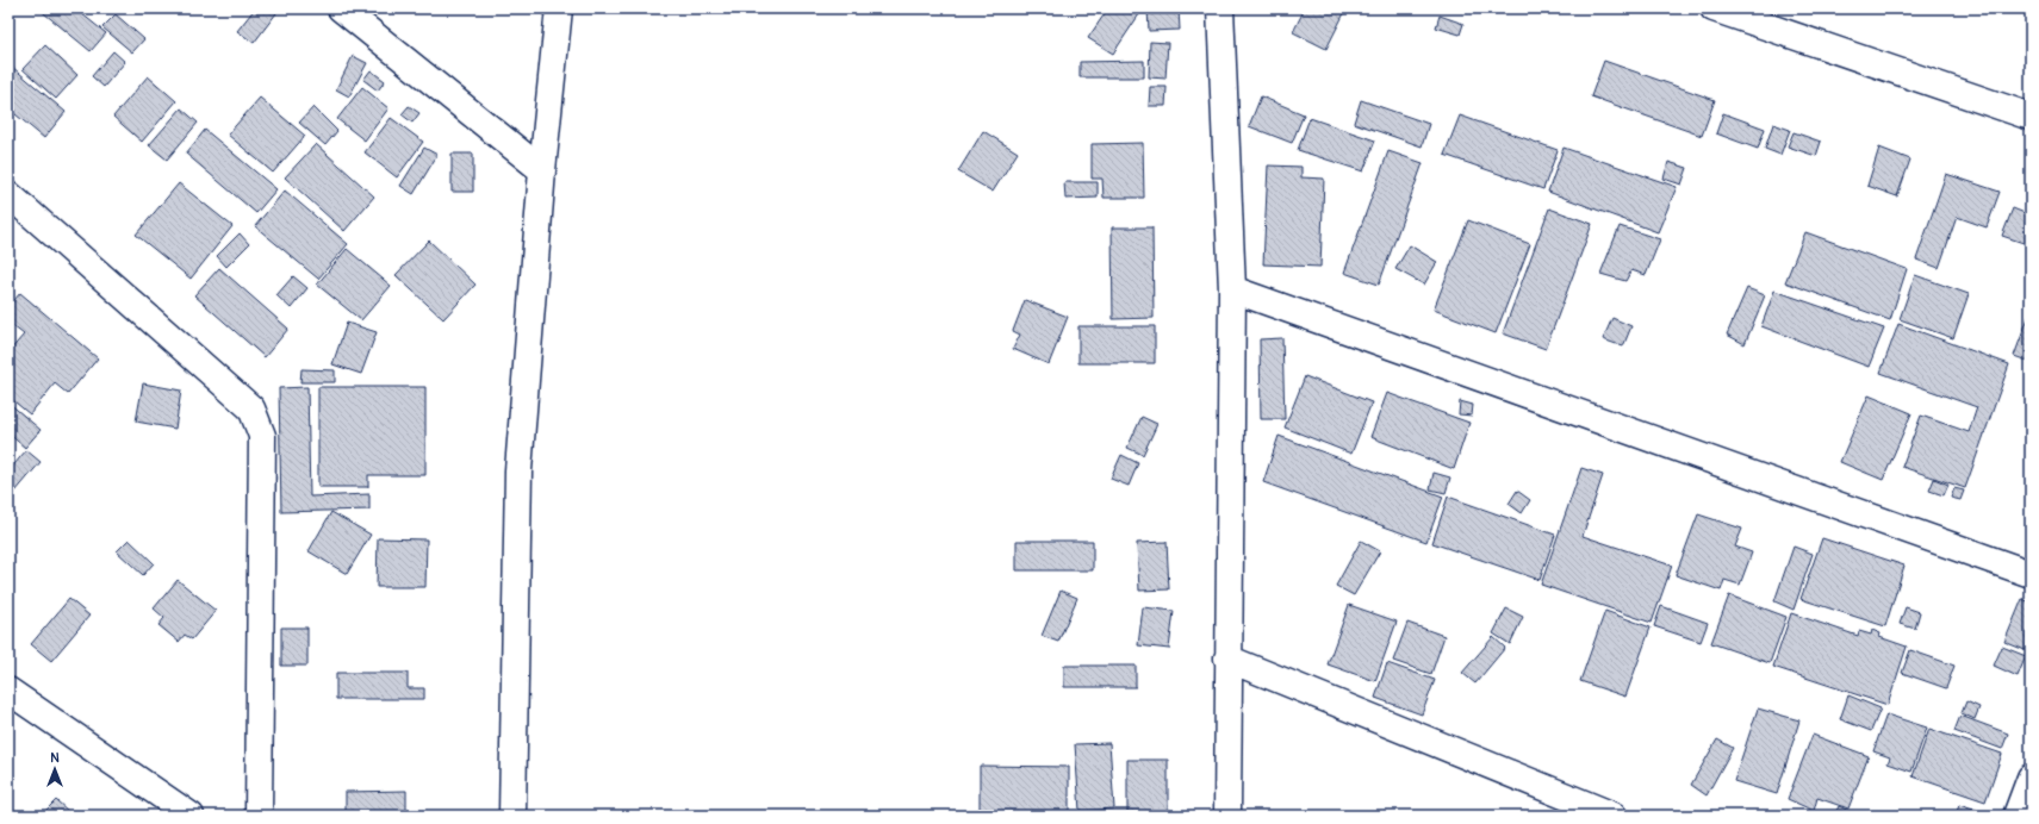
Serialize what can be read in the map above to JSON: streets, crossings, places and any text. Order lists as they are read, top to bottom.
{
  "north": "top"
}
